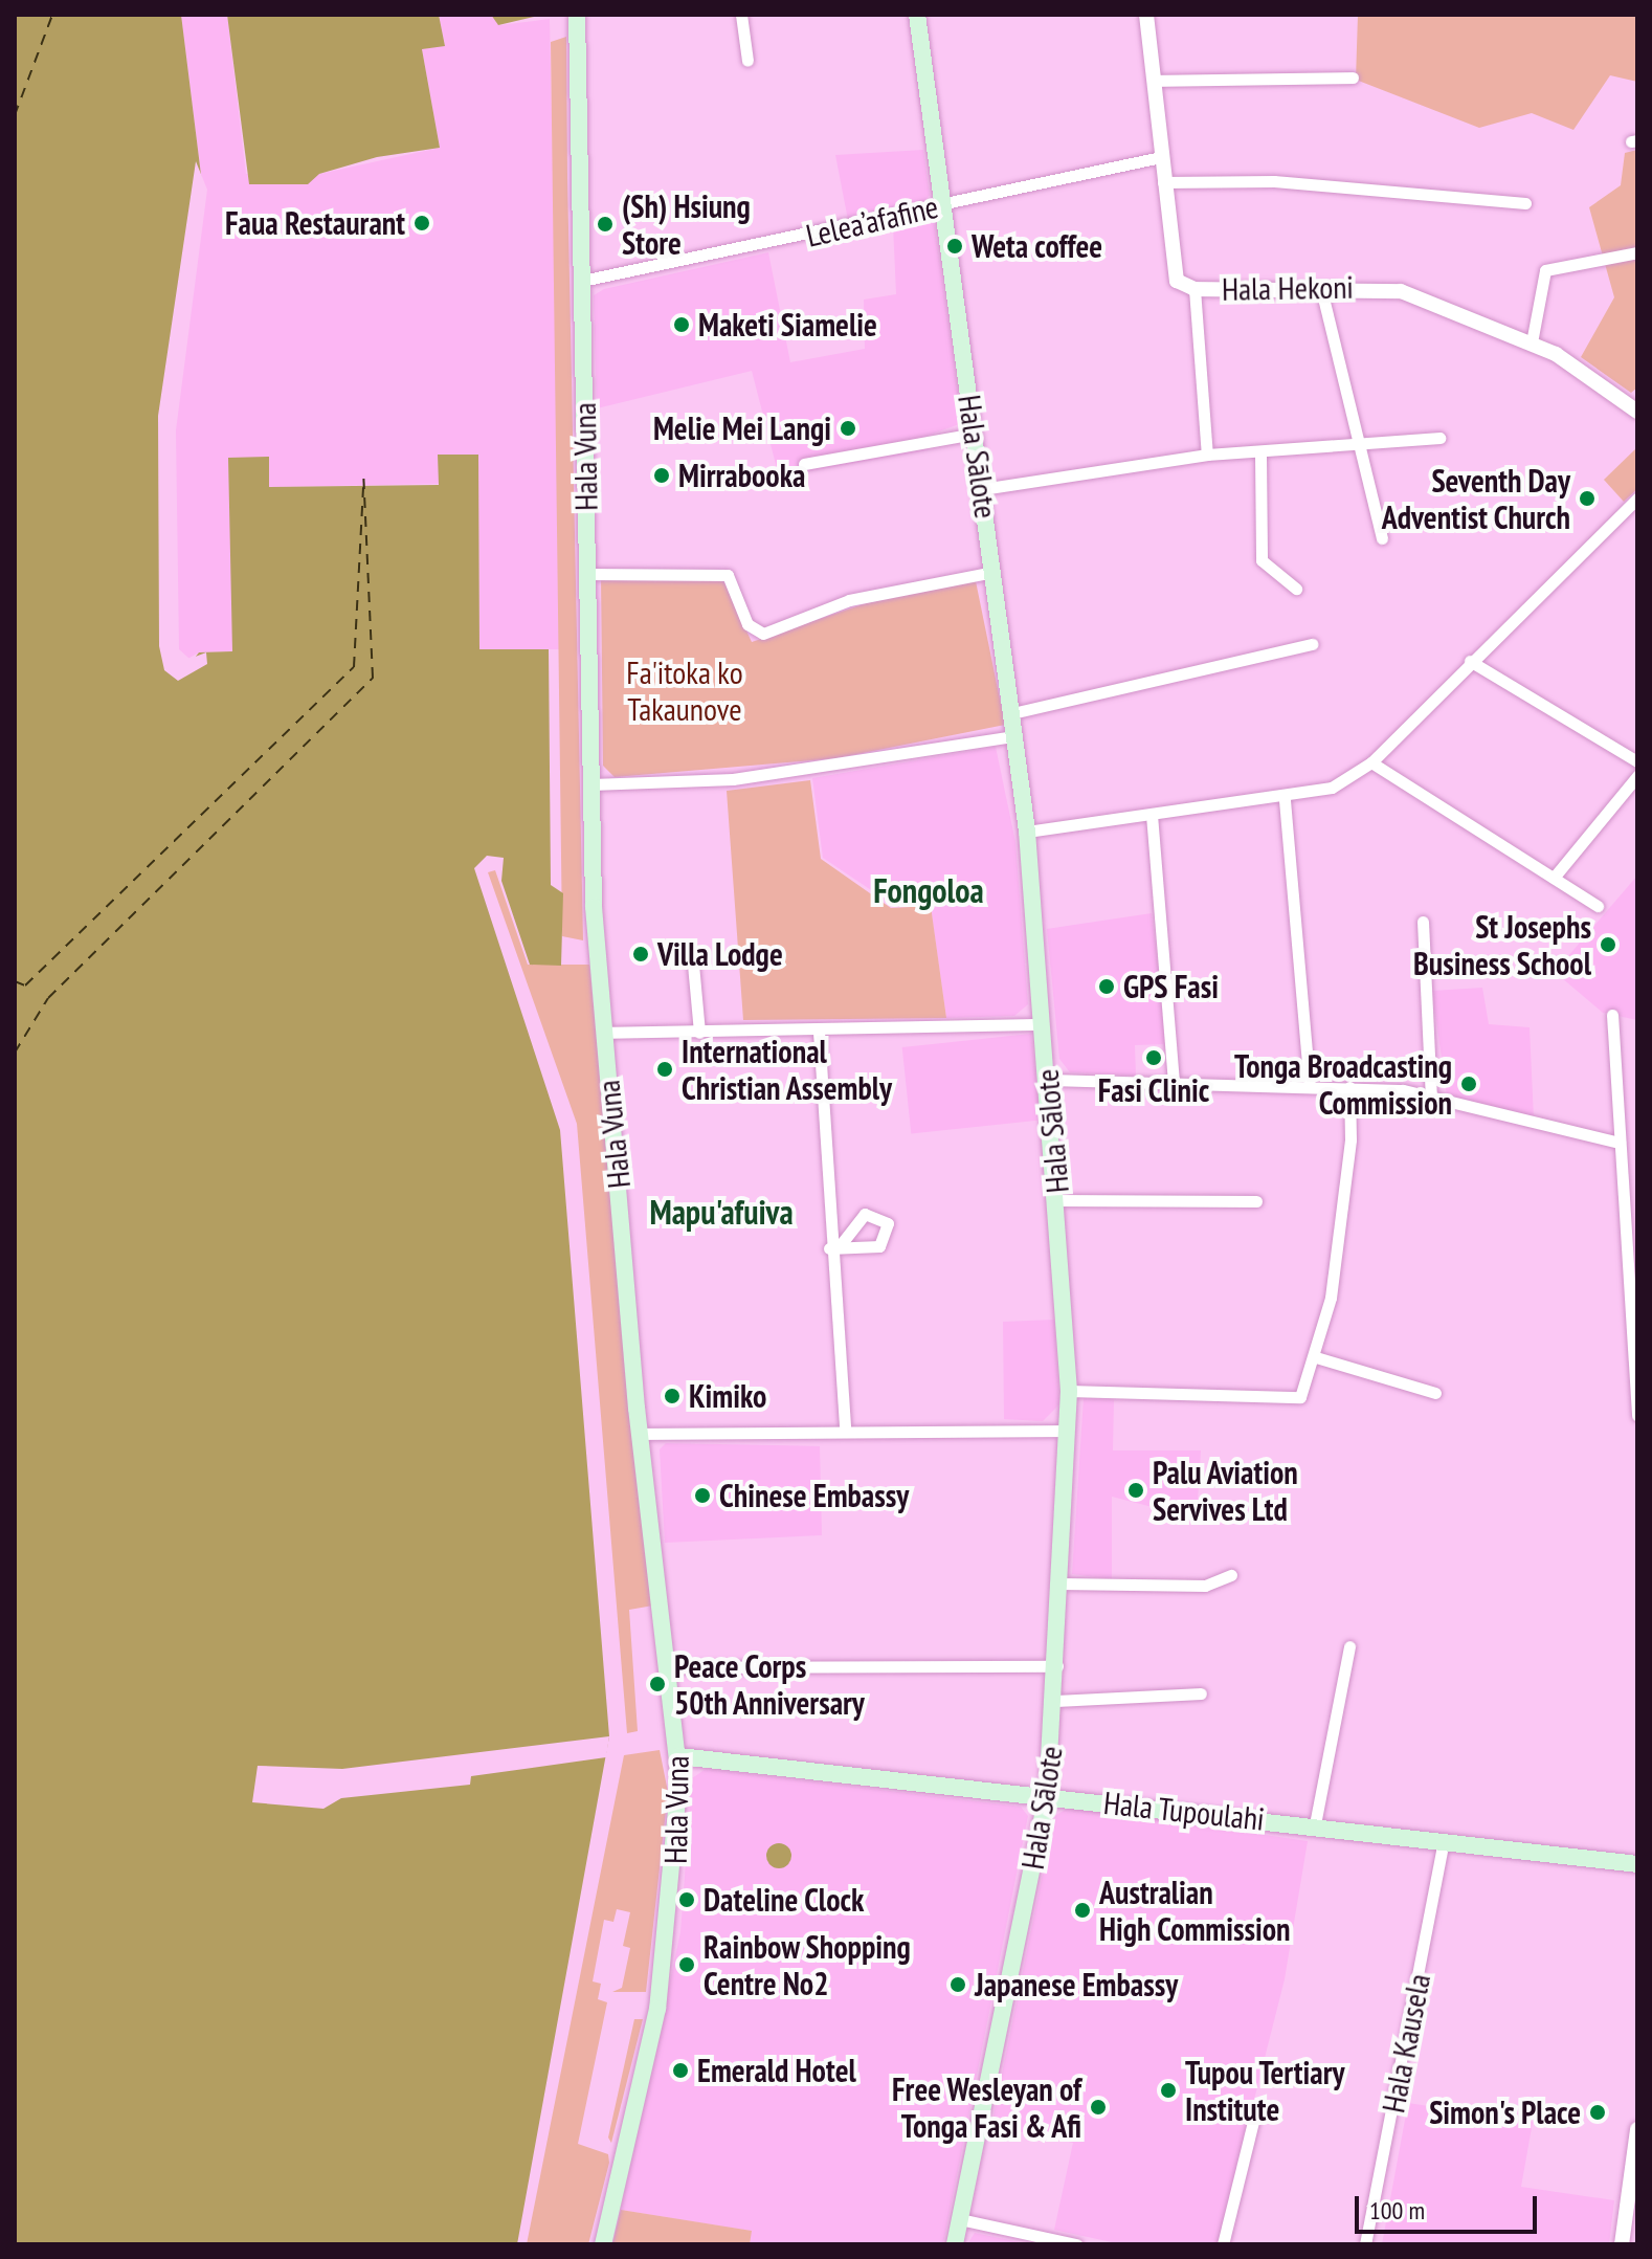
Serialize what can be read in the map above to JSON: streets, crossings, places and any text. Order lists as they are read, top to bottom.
{
  "streets": {
    "main road": ["Hala Vuna", "Hala Sālote", "Hala Tupoulahi"],
    "street": ["Lelea’afafine", "Hala Hekoni", "Hala Kausela"]
  },
  "crossings": [
    ["Lelea’afafine", "Hala Hekoni"],
    ["Lelea’afafine", "Hala Vuna"],
    ["Lelea’afafine", "Hala Sālote"],
    ["Hala Vuna", "Hala Tupoulahi"],
    ["Hala Sālote", "Hala Tupoulahi"],
    ["Hala Tupoulahi", "Hala Kausela"]
  ],
  "districts": ["Fongoloa", "Mapu'afuiva"],
  "parks": ["Fa'itoka ko Takaunove"],
  "places": [
    "Faua Restaurant",
    "(Sh) Hsiung Store",
    "Weta coffee",
    "Maketi Siamelie",
    "Melie Mei Langi",
    "Mirrabooka",
    "Seventh Day Adventist Church",
    "St Josephs Business School",
    "Villa Lodge",
    "GPS Fasi",
    "Fasi Clinic",
    "International Christian Assembly",
    "Tonga Broadcasting Commission",
    "Kimiko",
    "Palu Aviation Servives Ltd",
    "Chinese Embassy",
    "Peace Corps 50th Anniversary",
    "Dateline Clock",
    "Australian High Commission",
    "Rainbow Shopping Centre No2",
    "Japanese Embassy",
    "Emerald Hotel",
    "Tupou Tertiary Institute",
    "Free Wesleyan of Tonga Fasi & Afi",
    "Simon's Place"
  ],
  "scale_bar": "100 m"
}
